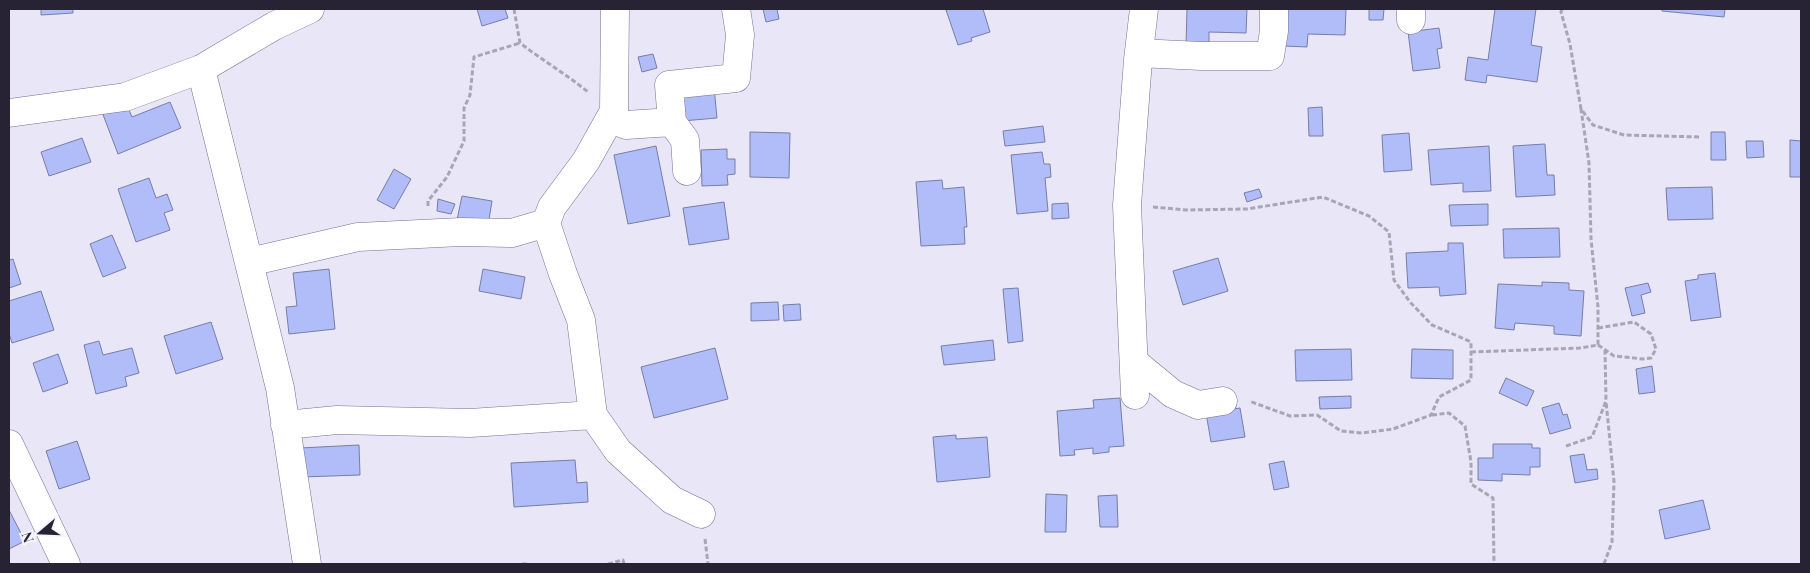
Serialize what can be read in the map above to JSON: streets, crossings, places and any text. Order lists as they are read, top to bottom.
{
  "north": "left"
}
